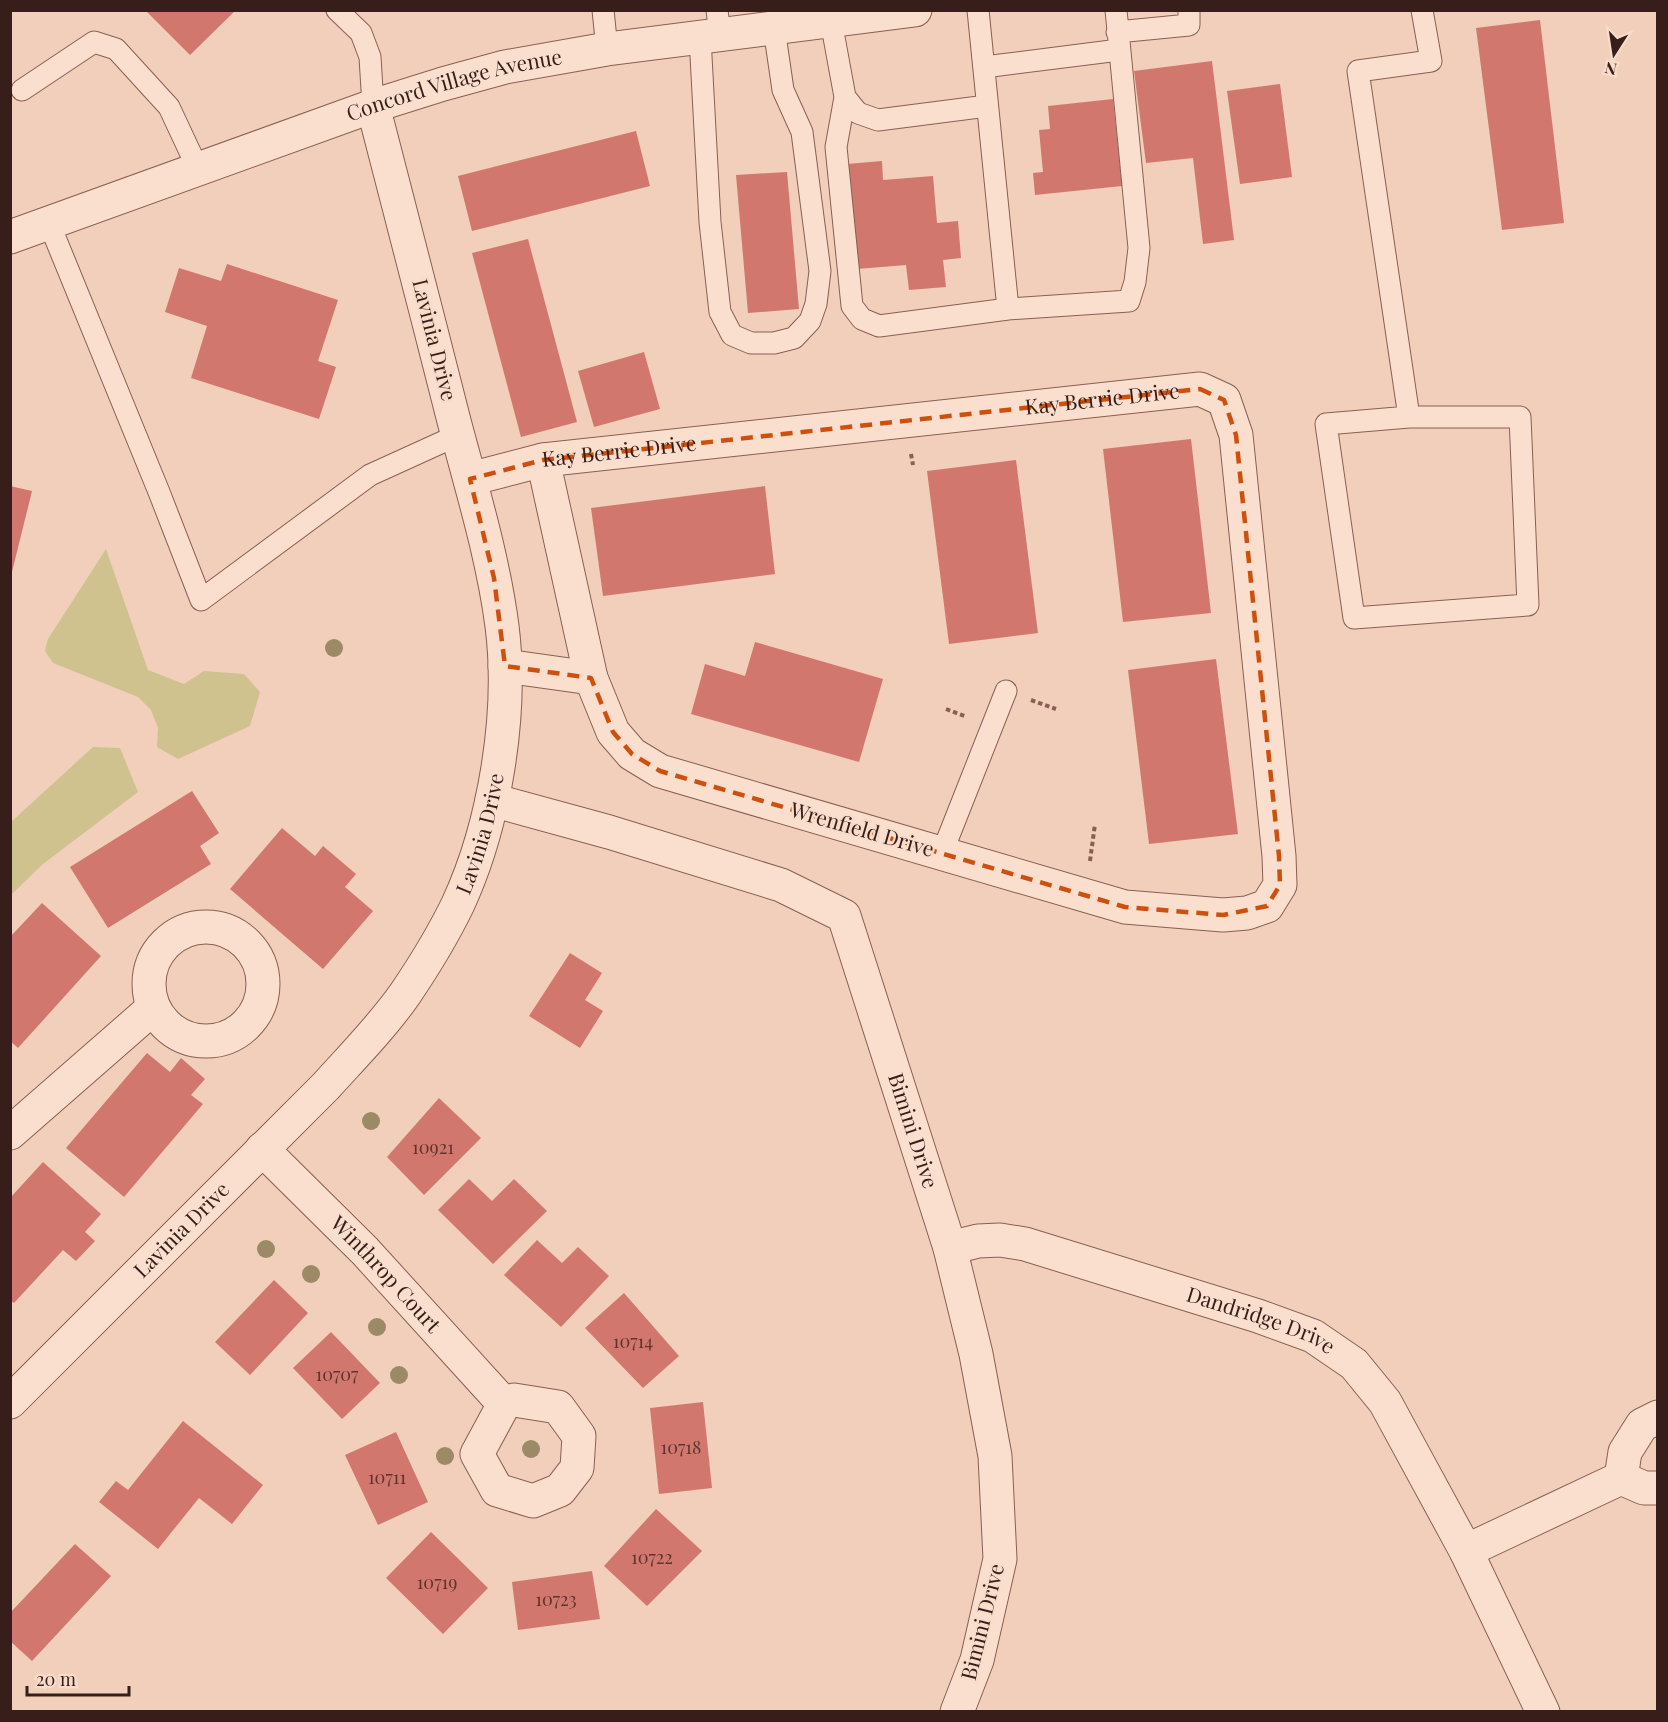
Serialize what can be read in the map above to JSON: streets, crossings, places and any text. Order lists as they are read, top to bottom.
{
  "streets": {
    "street": [
      "Concord Village Avenue",
      "Lavinia Drive",
      "Kay Berrie Drive",
      "Wrenfield Drive",
      "Bimini Drive",
      "Winthrop Court",
      "Dandridge Drive"
    ]
  },
  "crossings": [
    ["Concord Village Avenue", "Lavinia Drive"],
    ["Lavinia Drive", "Kay Berrie Drive"],
    ["Lavinia Drive", "Bimini Drive"],
    ["Lavinia Drive", "Winthrop Court"],
    ["Kay Berrie Drive", "Wrenfield Drive"],
    ["Bimini Drive", "Dandridge Drive"]
  ],
  "house_numbers": [
    "10921",
    "10714",
    "10707",
    "10718",
    "10711",
    "10722",
    "10719",
    "10723"
  ],
  "scale_bar": "20 m",
  "north": "bottom"
}
